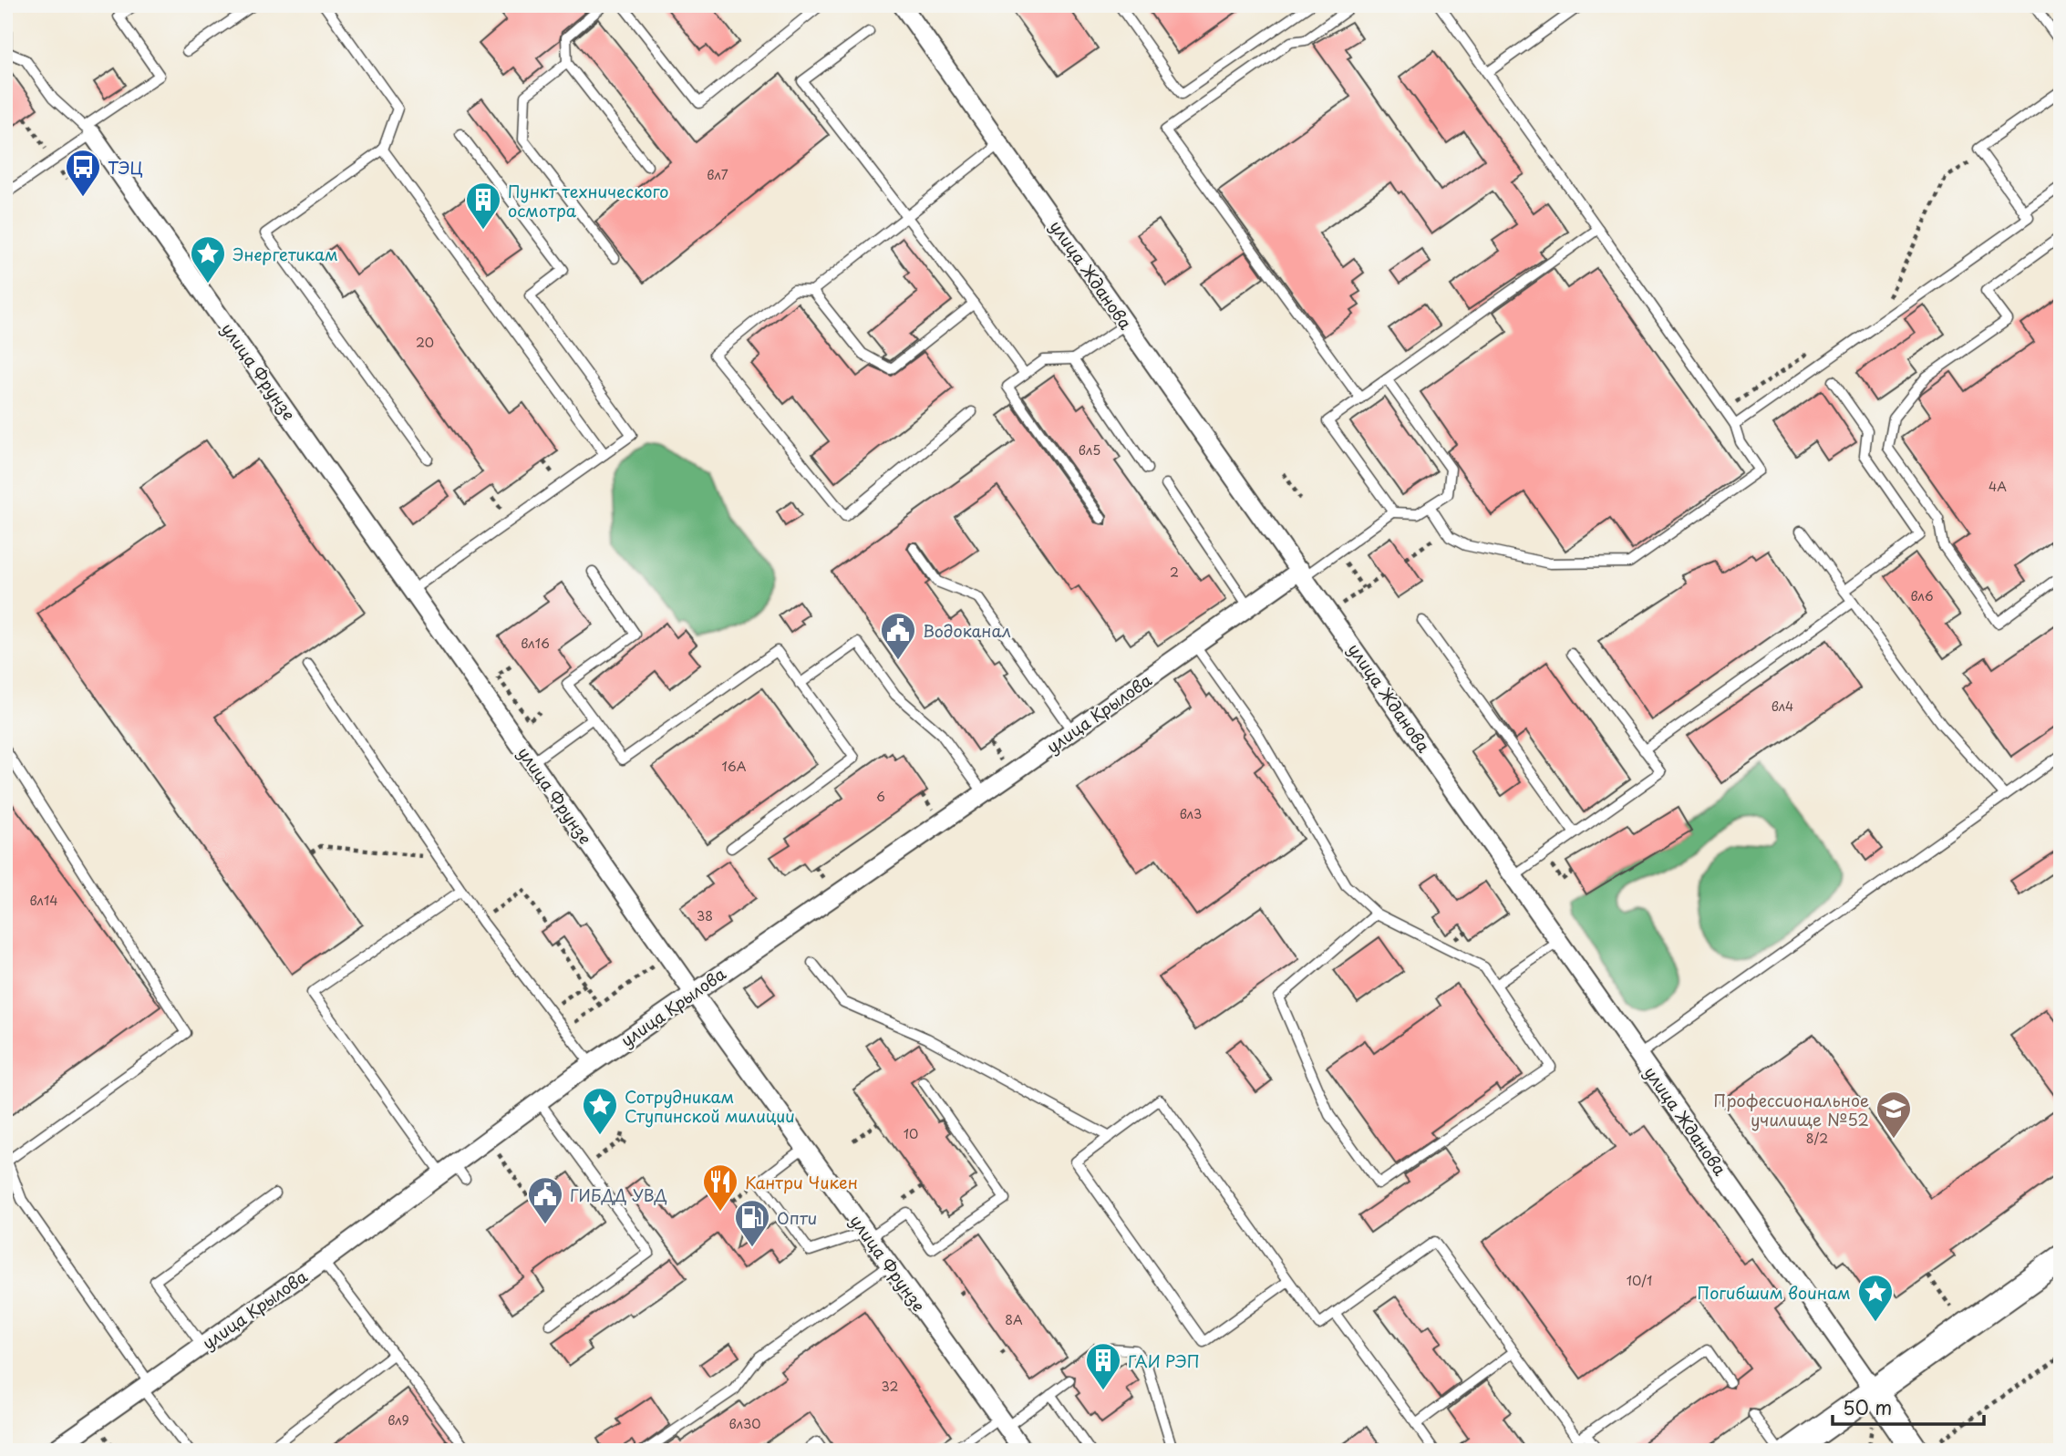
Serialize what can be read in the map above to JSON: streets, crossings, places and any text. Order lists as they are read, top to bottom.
{
  "streets": {
    "street": ["улица Жданова", "улица Фрунзе", "улица Крылова"]
  },
  "crossings": [
    ["улица Жданова", "улица Крылова"],
    ["улица Фрунзе", "улица Крылова"]
  ],
  "places": {
    "bus stop": ["ТЭЦ"],
    "building": ["Пункт технического осмотра", "ГАИ РЭП"],
    "place": ["Энергетикам", "Сотрудникам Ступинской милиции", "Погибшим воинам"],
    "public building": ["Водоканал", "ГИБДД УВД"],
    "school or university": ["Профессиональное училище №52"],
    "restaurant": ["Кантри Чикен"],
    "fuel station": ["Опти"]
  },
  "house_numbers": [
    "вл7",
    "20",
    "вл5",
    "4А",
    "2",
    "вл6",
    "вл16",
    "вл4",
    "16А",
    "6",
    "вл3",
    "вл14",
    "38",
    "10",
    "8/2",
    "10/1",
    "8А",
    "32",
    "вл9",
    "вл30"
  ],
  "scale_bar": "50 m"
}
